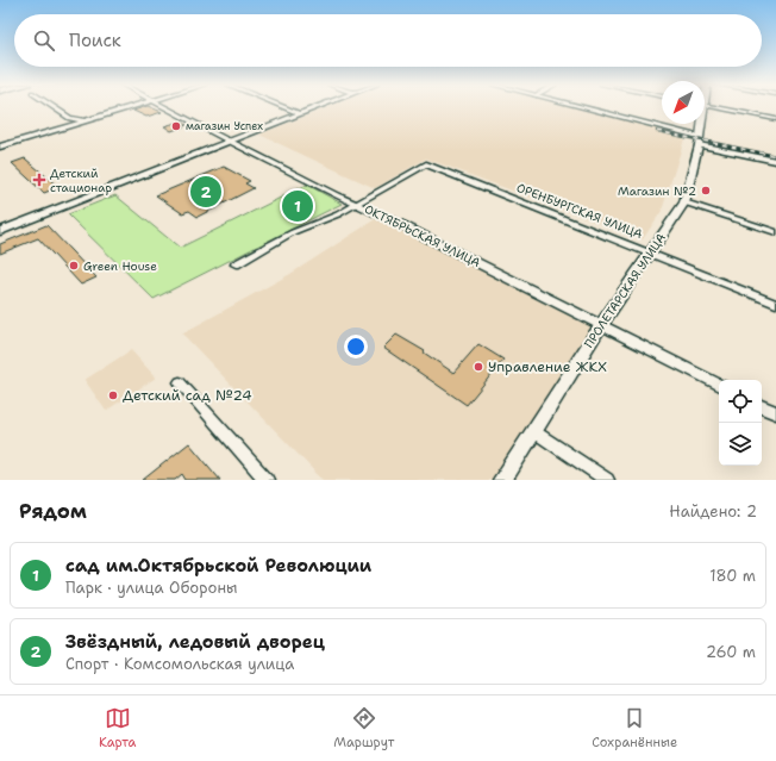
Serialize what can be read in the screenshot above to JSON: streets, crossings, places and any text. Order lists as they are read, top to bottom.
{
  "streets": {
    "main road": ["ПРОЛЕТАРСКАЯ УЛИЦА"],
    "street": ["ОРЕНБУРГСКАЯ УЛИЦА", "ОКТЯБРЬСКАЯ УЛИЦА"]
  },
  "crossings": [
    ["ОРЕНБУРГСКАЯ УЛИЦА", "ОКТЯБРЬСКАЯ УЛИЦА"],
    ["ОРЕНБУРГСКАЯ УЛИЦА", "ПРОЛЕТАРСКАЯ УЛИЦА"],
    ["ОКТЯБРЬСКАЯ УЛИЦА", "ПРОЛЕТАРСКАЯ УЛИЦА"]
  ],
  "places": {
    "other": [
      "магазин Успех",
      "Магазин №2",
      "Green House",
      "Управление ЖКХ",
      "Детский сад №24"
    ],
    "health": ["Детский стационар"]
  },
  "north": "bottom left",
  "page": {
    "search": "Поиск",
    "pins": ["2", "1"],
    "heading": ["Рядом", "Найдено: 2"],
    "list": [
      {
        "mark": "1",
        "name": "сад им.Октябрьской Революции",
        "note": "Парк · улица Обороны",
        "value": "180 m"
      },
      {
        "mark": "2",
        "name": "Звёздный, ледовый дворец",
        "note": "Спорт · Комсомольская улица",
        "value": "260 m"
      }
    ],
    "nav": ["Карта", "Маршрут", "Сохранённые"]
  }
}
